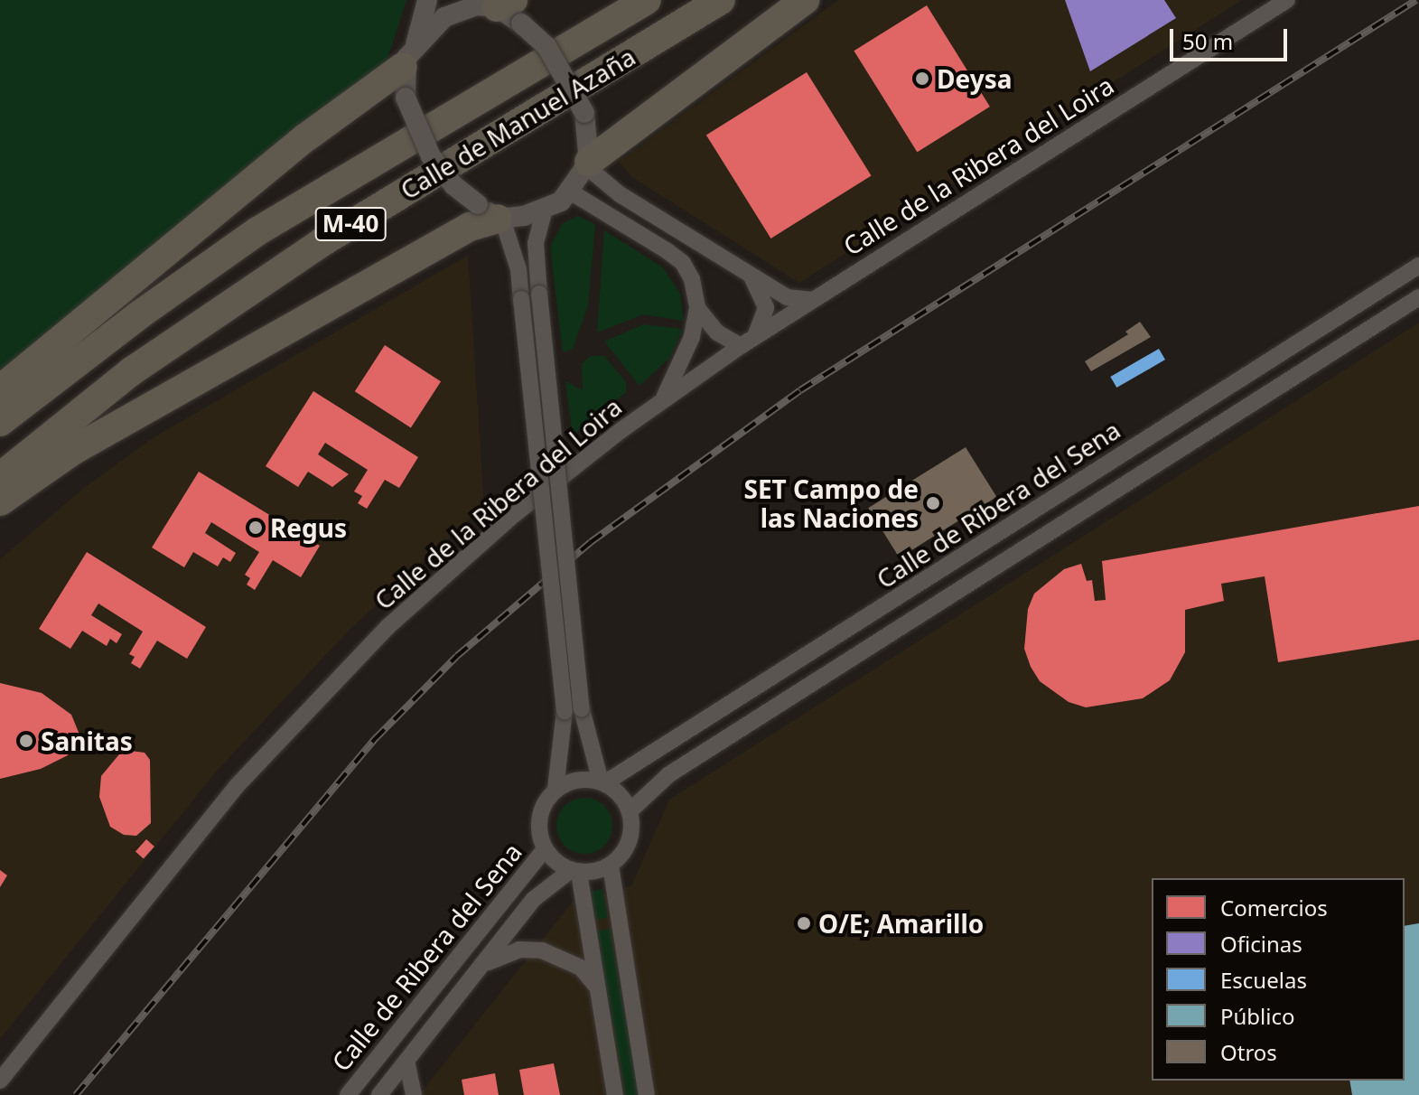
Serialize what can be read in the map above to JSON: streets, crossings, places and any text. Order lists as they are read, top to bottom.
{
  "streets": {
    "highway": ["Calle de Manuel Azaña", "M-40"],
    "street": ["Calle de la Ribera del Loira", "Calle de Ribera del Sena"]
  },
  "places": [
    "Deysa",
    "SET Campo de las Naciones",
    "Regus",
    "Sanitas",
    "O/E; Amarillo"
  ],
  "legend": [
    "Comercios",
    "Oficinas",
    "Escuelas",
    "Público",
    "Otros"
  ],
  "scale_bar": "50 m"
}
